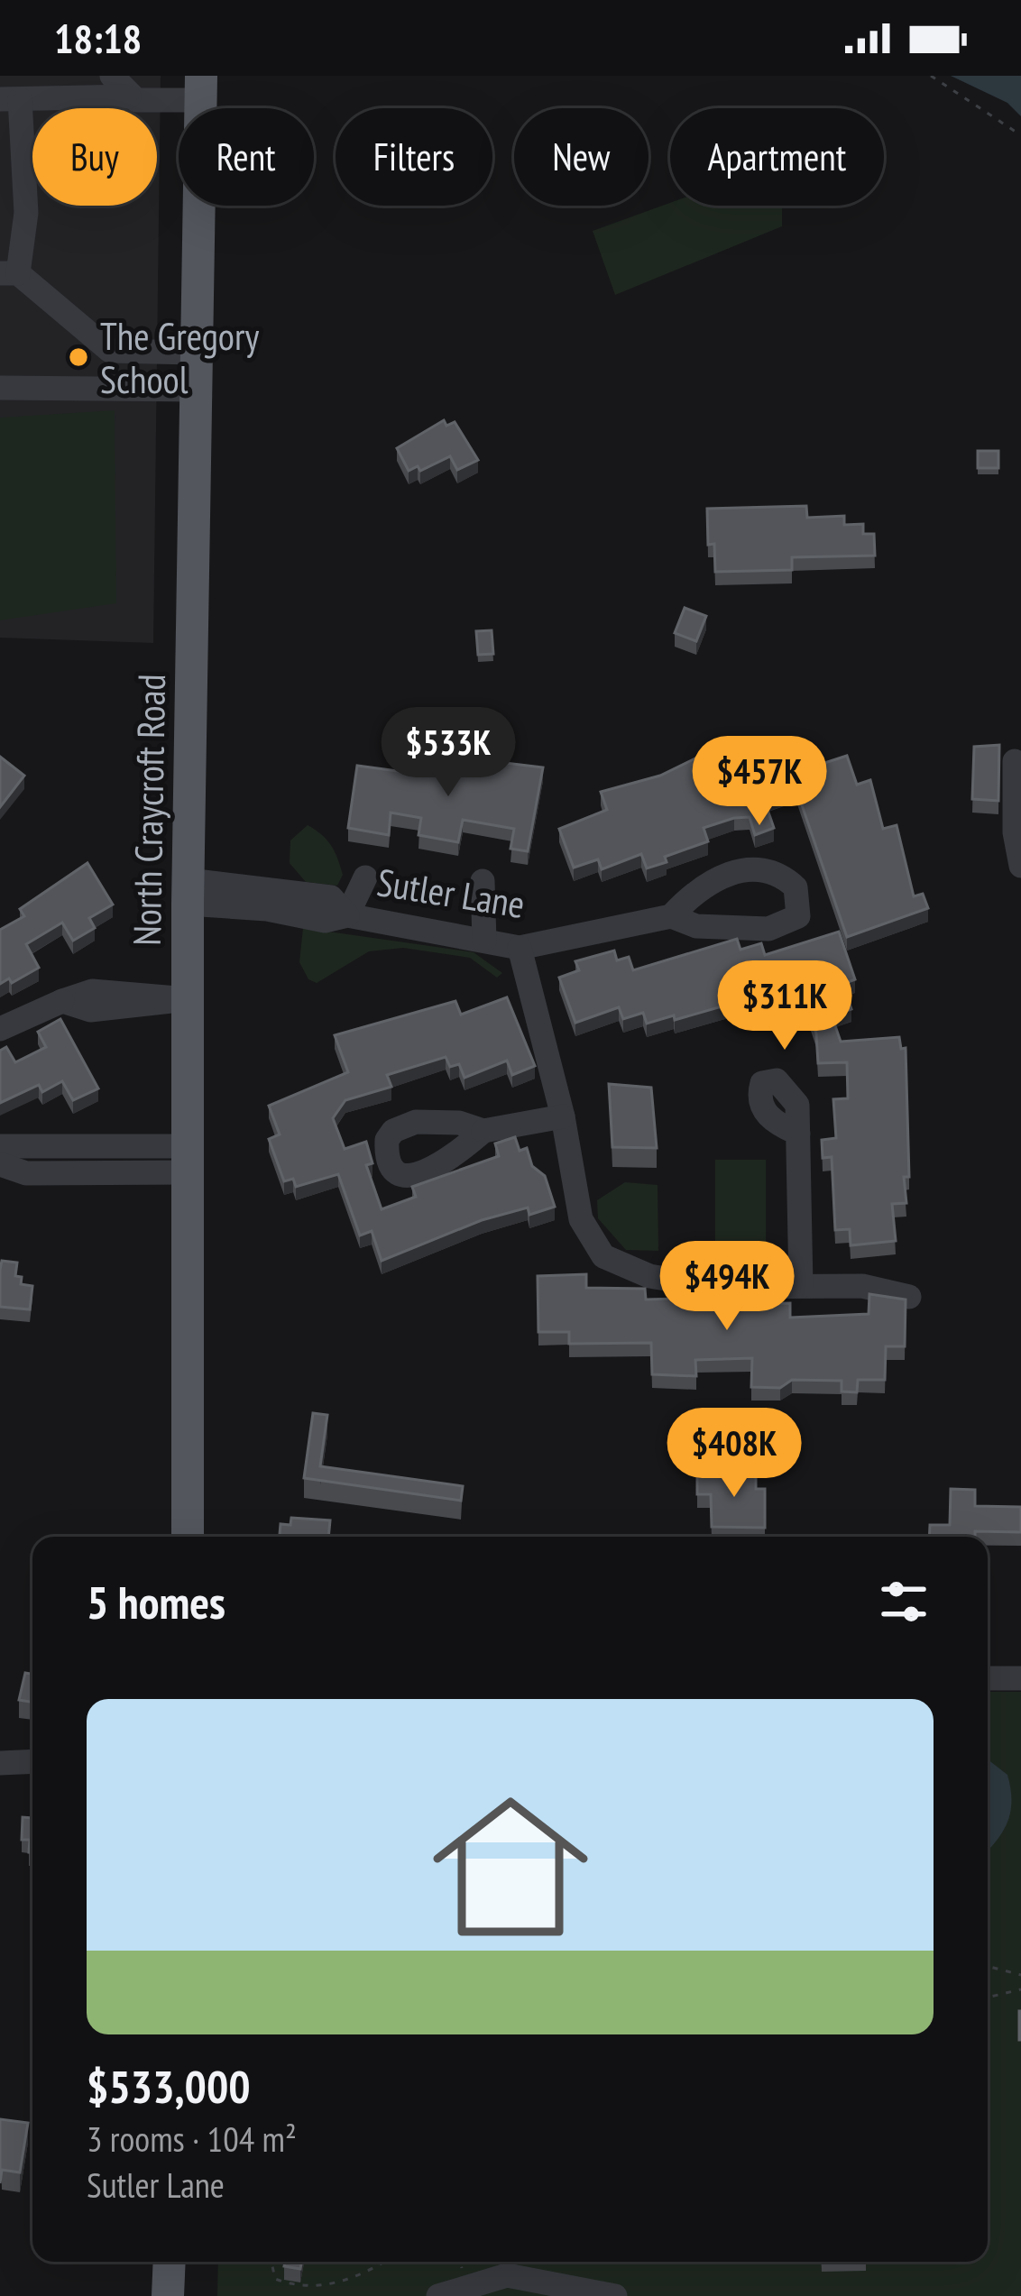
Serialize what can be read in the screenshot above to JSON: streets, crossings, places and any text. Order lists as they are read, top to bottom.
{
  "streets": {
    "main road": ["North Craycroft Road"],
    "street": ["Sutler Lane"]
  },
  "crossings": [
    ["North Craycroft Road", "Sutler Lane"]
  ],
  "places": ["The Gregory School"],
  "page": {
    "status": "18:18",
    "chip": [
      "Buy",
      "Rent",
      "Filters",
      "New",
      "Apartment"
    ],
    "price": [
      "$533K",
      "$457K",
      "$311K",
      "$494K",
      "$408K"
    ],
    "heading": "5 homes",
    "list": [
      {
        "name": "$533,000",
        "note": "3 rooms · 104 m² · Sutler Lane"
      }
    ]
  }
}
